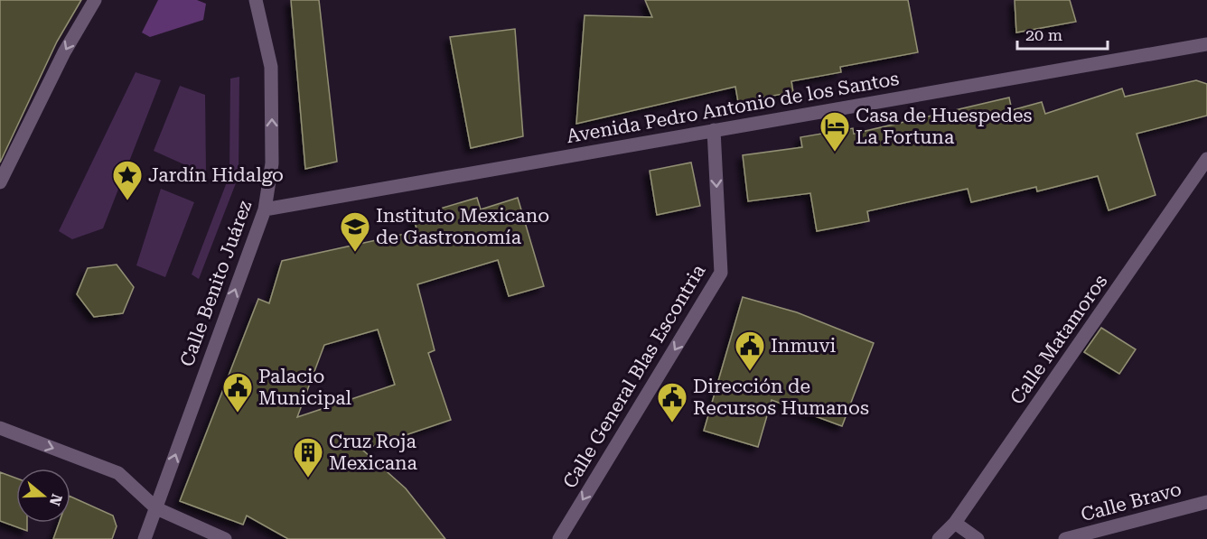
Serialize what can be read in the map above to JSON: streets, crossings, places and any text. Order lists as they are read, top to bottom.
{
  "streets": {
    "street": [
      "Avenida Pedro Antonio de los Santos",
      "Calle Benito Juárez",
      "Calle Matamoros",
      "Calle General Blas Escontria",
      "Calle Bravo"
    ]
  },
  "crossings": [
    ["Avenida Pedro Antonio de los Santos", "Calle Benito Juárez"],
    ["Avenida Pedro Antonio de los Santos", "Calle General Blas Escontria"]
  ],
  "one_way": ["Calle Benito Juárez", "Calle General Blas Escontria"],
  "places": {
    "hotel": ["Casa de Huespedes La Fortuna"],
    "place": ["Jardín Hidalgo"],
    "school or university": ["Instituto Mexicano de Gastronomía"],
    "public building": ["Inmuvi", "Palacio Municipal", "Dirección de Recursos Humanos"],
    "building": ["Cruz Roja Mexicana"]
  },
  "scale_bar": "20 m",
  "north": "right"
}
